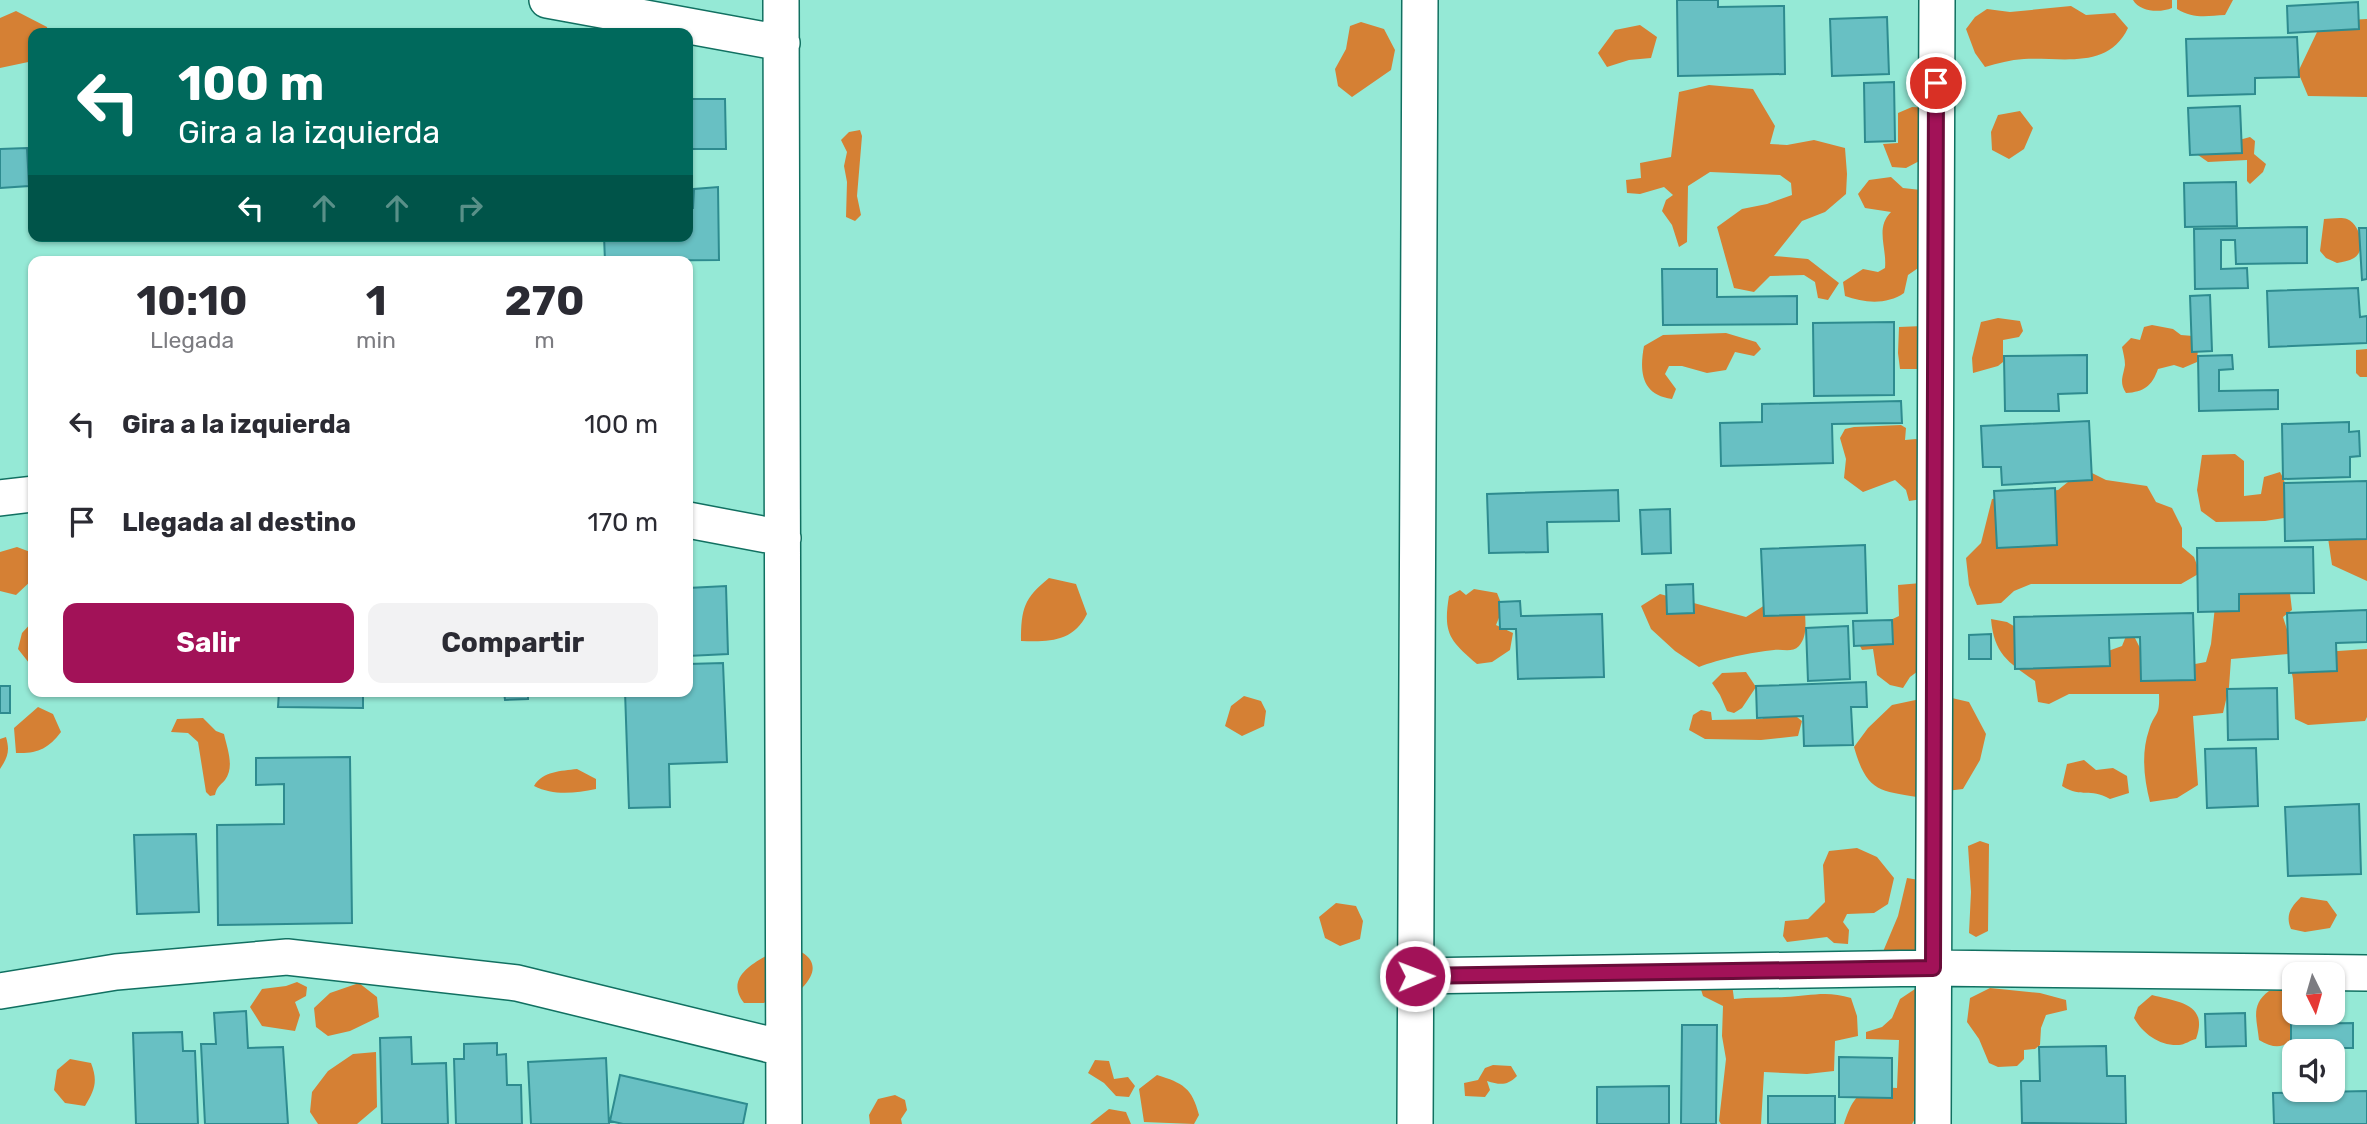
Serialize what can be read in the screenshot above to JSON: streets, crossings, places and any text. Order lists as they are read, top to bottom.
{
  "north": "bottom",
  "page": {
    "turn": ["100 m", "Gira a la izquierda"],
    "eta": [
      "10:10",
      "Llegada",
      "1",
      "min",
      "270",
      "m"
    ],
    "list": [
      {
        "name": "Gira a la izquierda",
        "value": "100 m"
      },
      {
        "name": "Llegada al destino",
        "value": "170 m"
      }
    ],
    "buttons": ["Salir", "Compartir"]
  }
}
